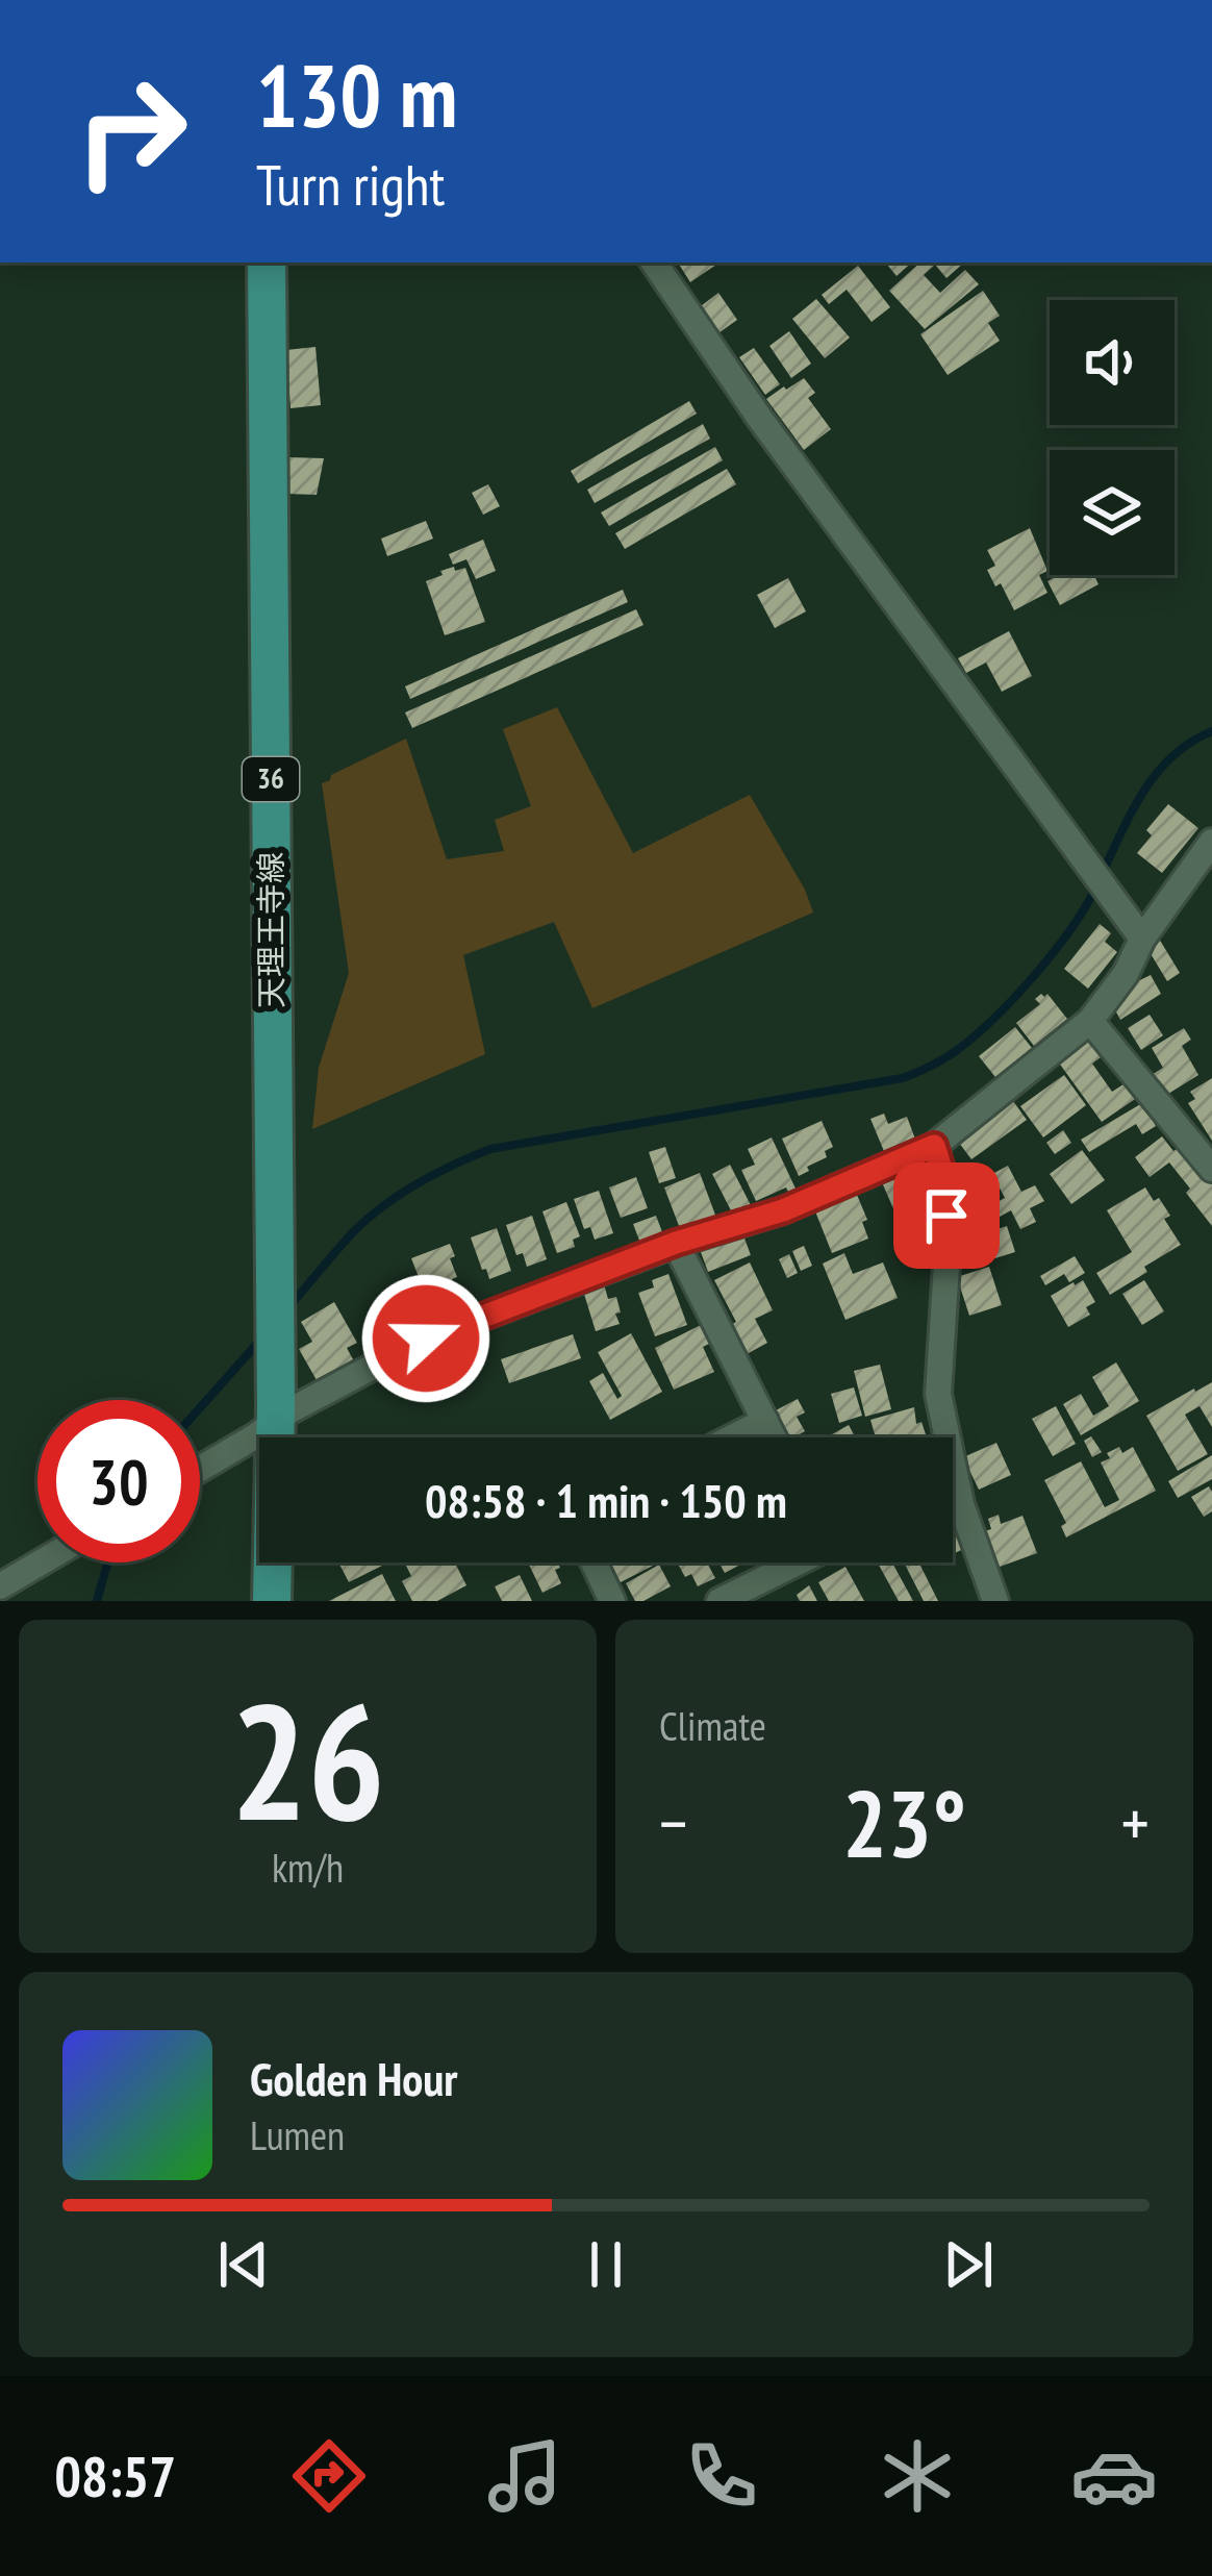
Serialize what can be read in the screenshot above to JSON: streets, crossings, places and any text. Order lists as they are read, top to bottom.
{
  "streets": {
    "main road": ["36", "天理王寺線"]
  },
  "page": {
    "turn": ["130 m", "Turn right"],
    "limit": "30",
    "trip": "08:58 · 1 min · 150 m",
    "tile": [
      ["26", "km/h"],
      "Climate"
    ],
    "heat": ["−", "23°", "+"],
    "song": ["Golden Hour", "Lumen"],
    "tabs": "08:57"
  }
}
